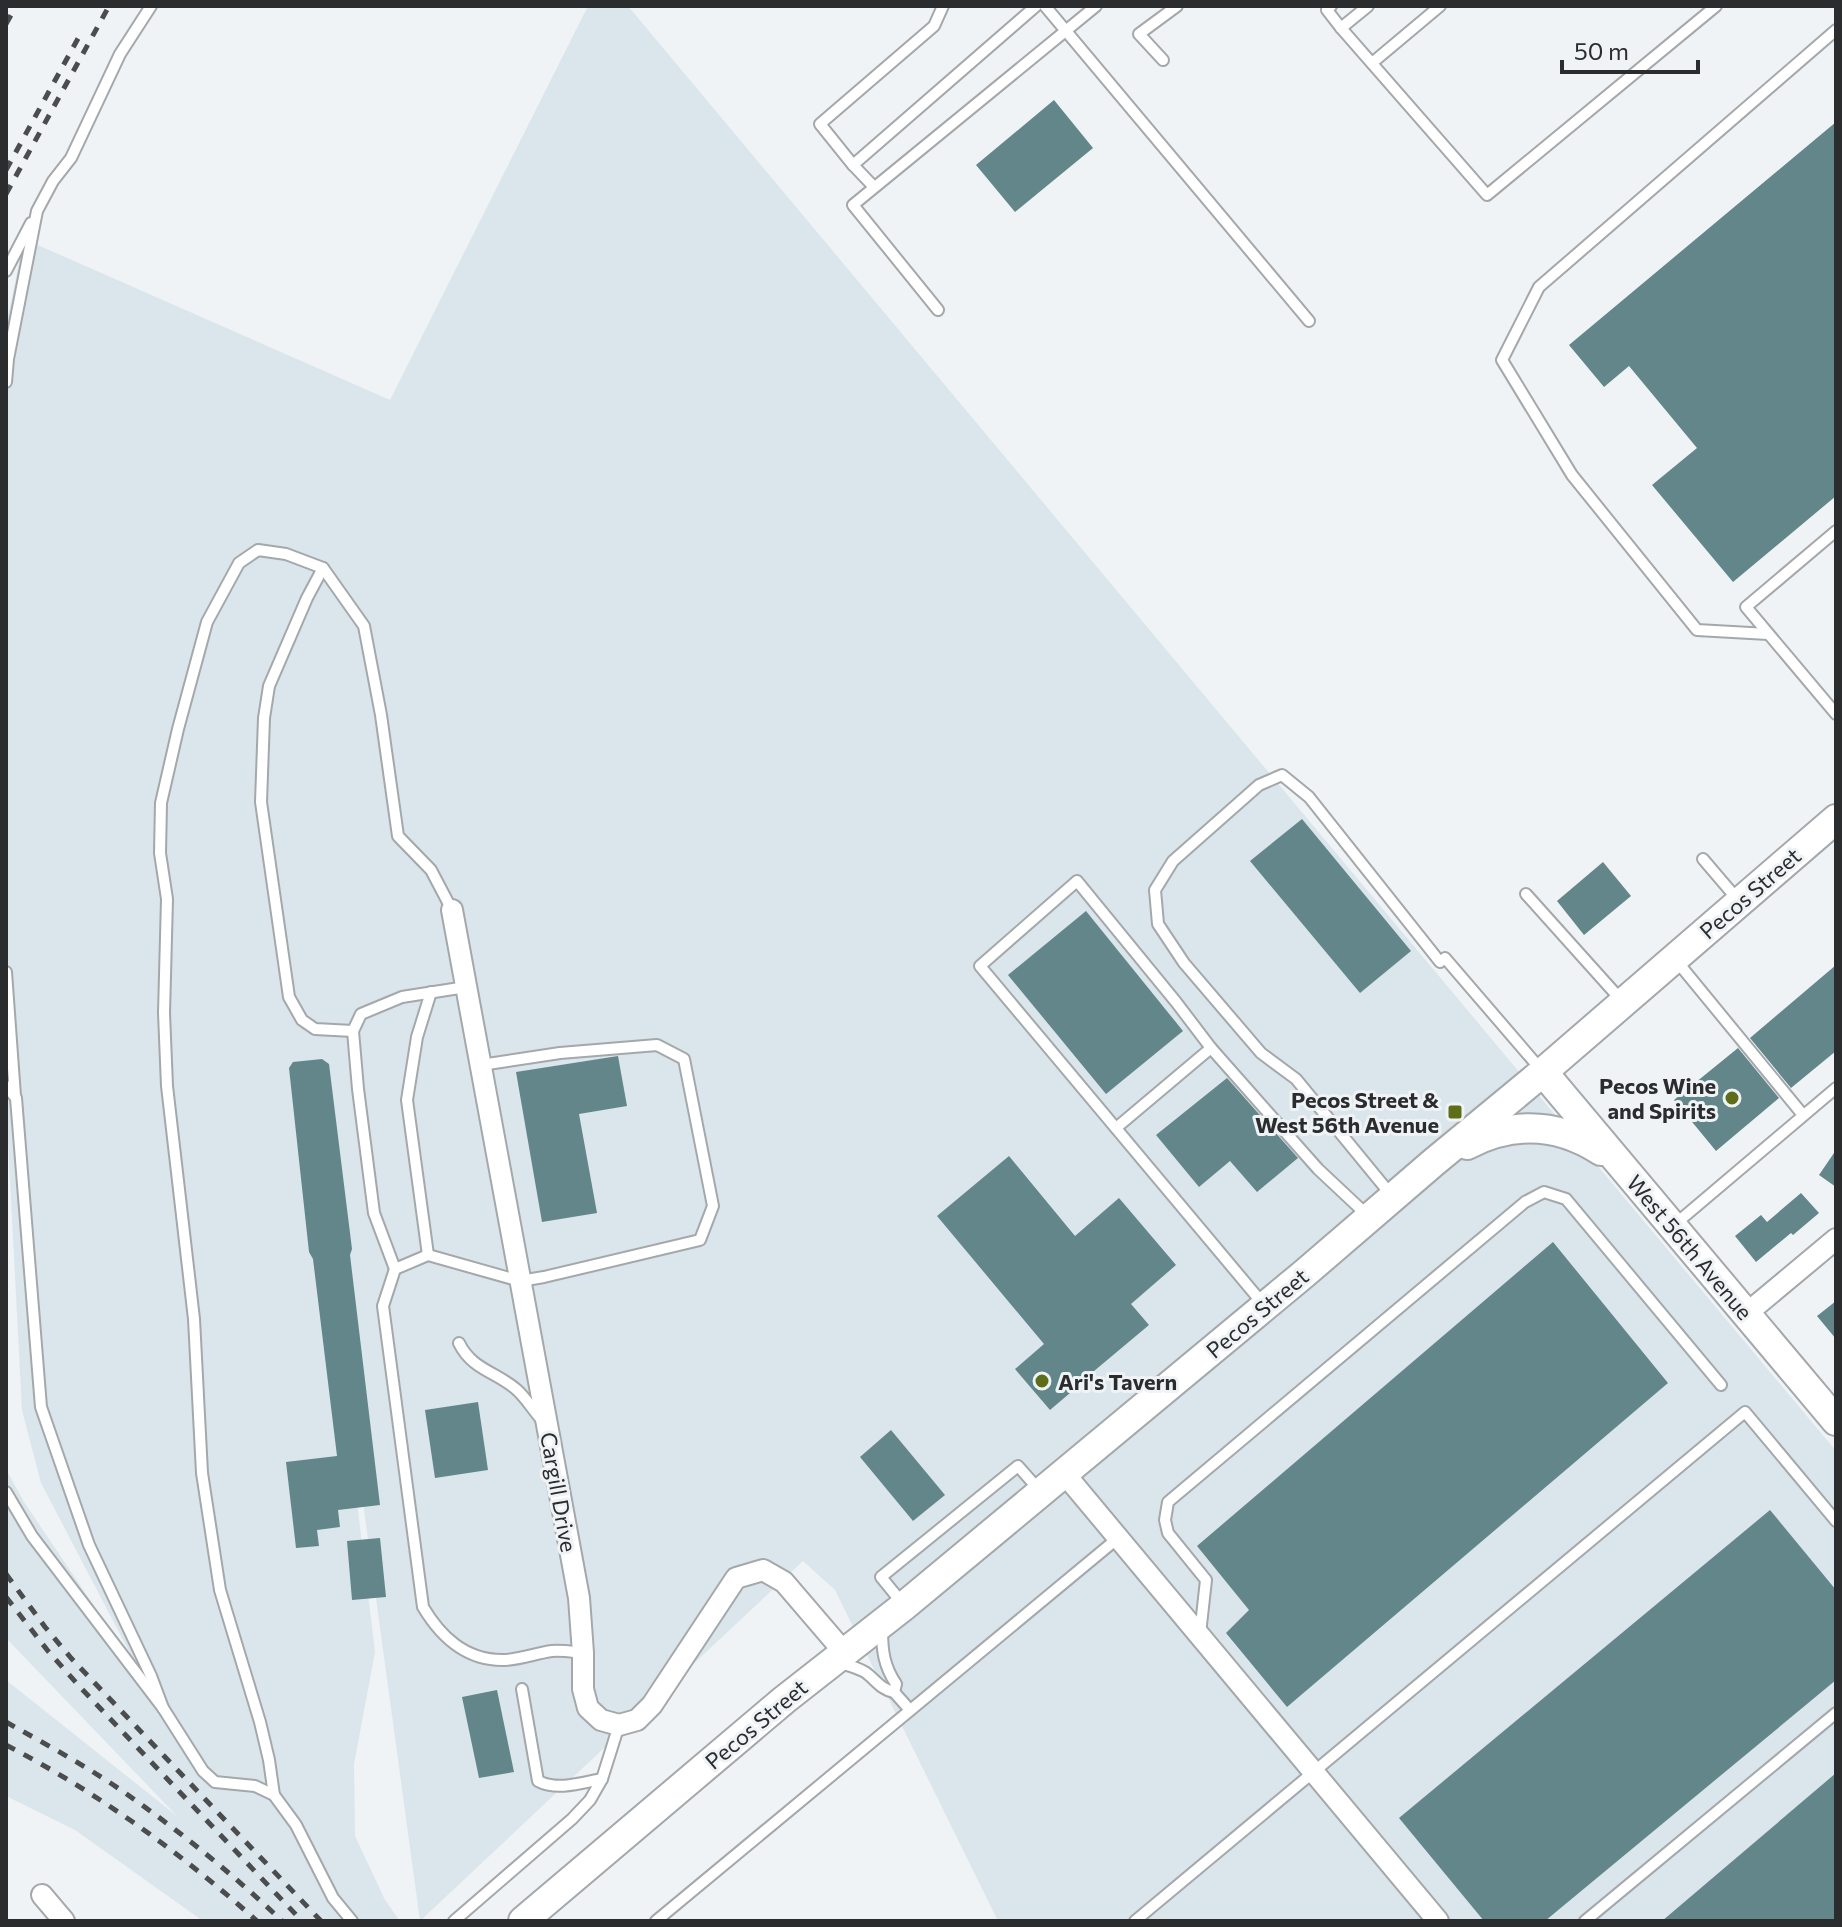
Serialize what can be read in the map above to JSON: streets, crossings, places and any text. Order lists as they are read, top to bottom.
{
  "streets": {
    "main road": ["Pecos Street", "West 56th Avenue"],
    "street": ["Cargill Drive"]
  },
  "crossings": [
    ["Pecos Street", "West 56th Avenue"]
  ],
  "places": {
    "other": ["Pecos Wine and Spirits", "Ari's Tavern"],
    "transit": ["Pecos Street & West 56th Avenue"]
  },
  "scale_bar": "50 m"
}
